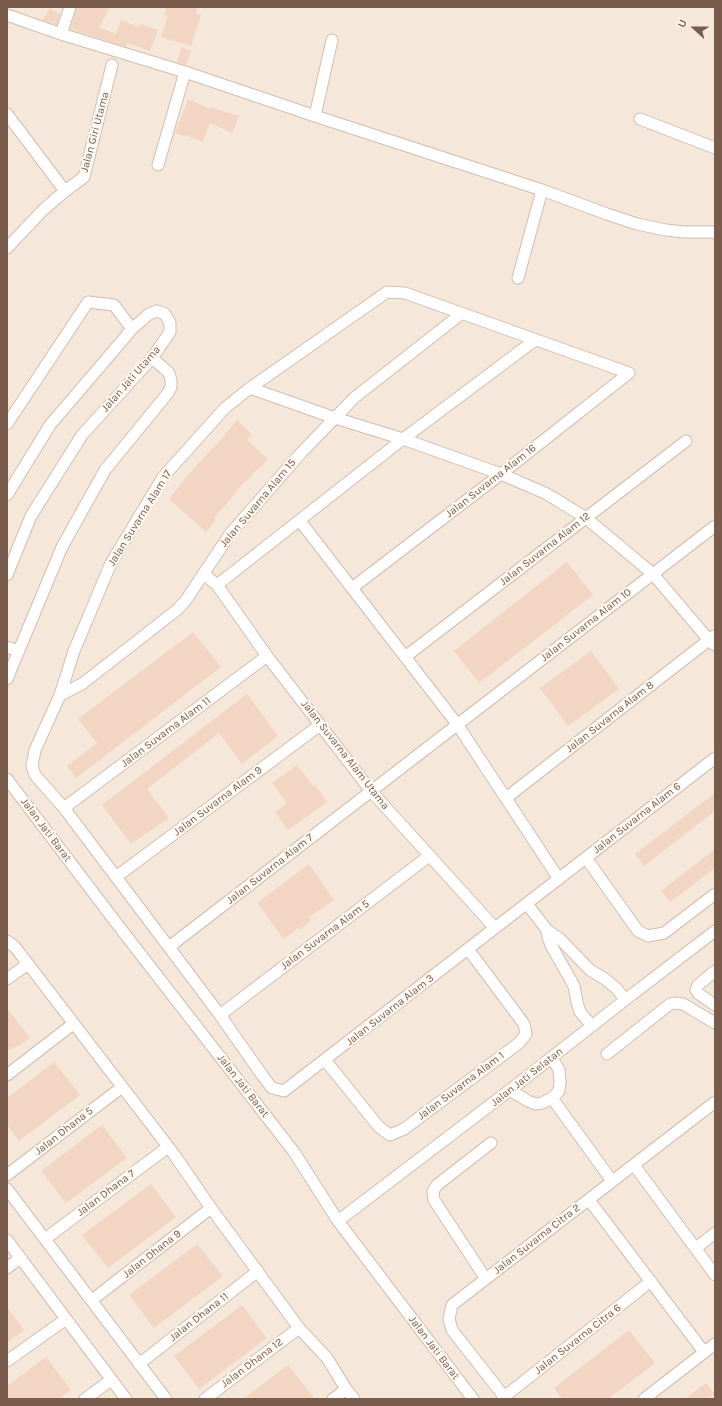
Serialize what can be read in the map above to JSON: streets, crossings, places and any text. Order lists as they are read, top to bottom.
{
  "streets": {
    "street": [
      "Jalan Giri Utama",
      "Jalan Jati Utama",
      "Jalan Suvarna Alam 16",
      "Jalan Suvarna Alam 15",
      "Jalan Suvarna Alam 17",
      "Jalan Suvarna Alam 12",
      "Jalan Suvarna Alam 10",
      "Jalan Suvarna Alam 8",
      "Jalan Suvarna Alam 11",
      "Jalan Suvarna Alam Utama",
      "Jalan Suvarna Alam 9",
      "Jalan Suvarna Alam 6",
      "Jalan Jati Barat",
      "Jalan Suvarna Alam 7",
      "Jalan Suvarna Alam 5",
      "Jalan Suvarna Alam 3",
      "Jalan Jati Selatan",
      "Jalan Suvarna Alam 1",
      "Jalan Dhana 5",
      "Jalan Dhana 7",
      "Jalan Suvarna Citra 2",
      "Jalan Dhana 9",
      "Jalan Dhana 11",
      "Jalan Suvarna Citra 6",
      "Jalan Dhana 12"
    ]
  },
  "crossings": [
    ["Jalan Suvarna Alam 15", "Jalan Suvarna Alam 17"],
    ["Jalan Suvarna Alam 15", "Jalan Suvarna Alam Utama"],
    ["Jalan Suvarna Alam 17", "Jalan Suvarna Alam 11"],
    ["Jalan Suvarna Alam 17", "Jalan Suvarna Alam 9"],
    ["Jalan Suvarna Alam 17", "Jalan Suvarna Alam 7"],
    ["Jalan Suvarna Alam 17", "Jalan Suvarna Alam 5"],
    ["Jalan Suvarna Alam 17", "Jalan Suvarna Alam 3"],
    ["Jalan Suvarna Alam 10", "Jalan Suvarna Alam Utama"],
    ["Jalan Suvarna Alam 10", "Jalan Suvarna Alam 7"],
    ["Jalan Suvarna Alam 11", "Jalan Suvarna Alam Utama"],
    ["Jalan Suvarna Alam Utama", "Jalan Suvarna Alam 9"],
    ["Jalan Suvarna Alam Utama", "Jalan Suvarna Alam 7"],
    ["Jalan Suvarna Alam Utama", "Jalan Suvarna Alam 5"],
    ["Jalan Suvarna Alam Utama", "Jalan Suvarna Alam 3"],
    ["Jalan Suvarna Alam 6", "Jalan Suvarna Alam 3"],
    ["Jalan Jati Barat", "Jalan Jati Selatan"],
    ["Jalan Suvarna Alam 3", "Jalan Suvarna Alam 1"],
    ["Jalan Suvarna Citra 2", "Jalan Suvarna Citra 6"]
  ],
  "north": "left"
}
